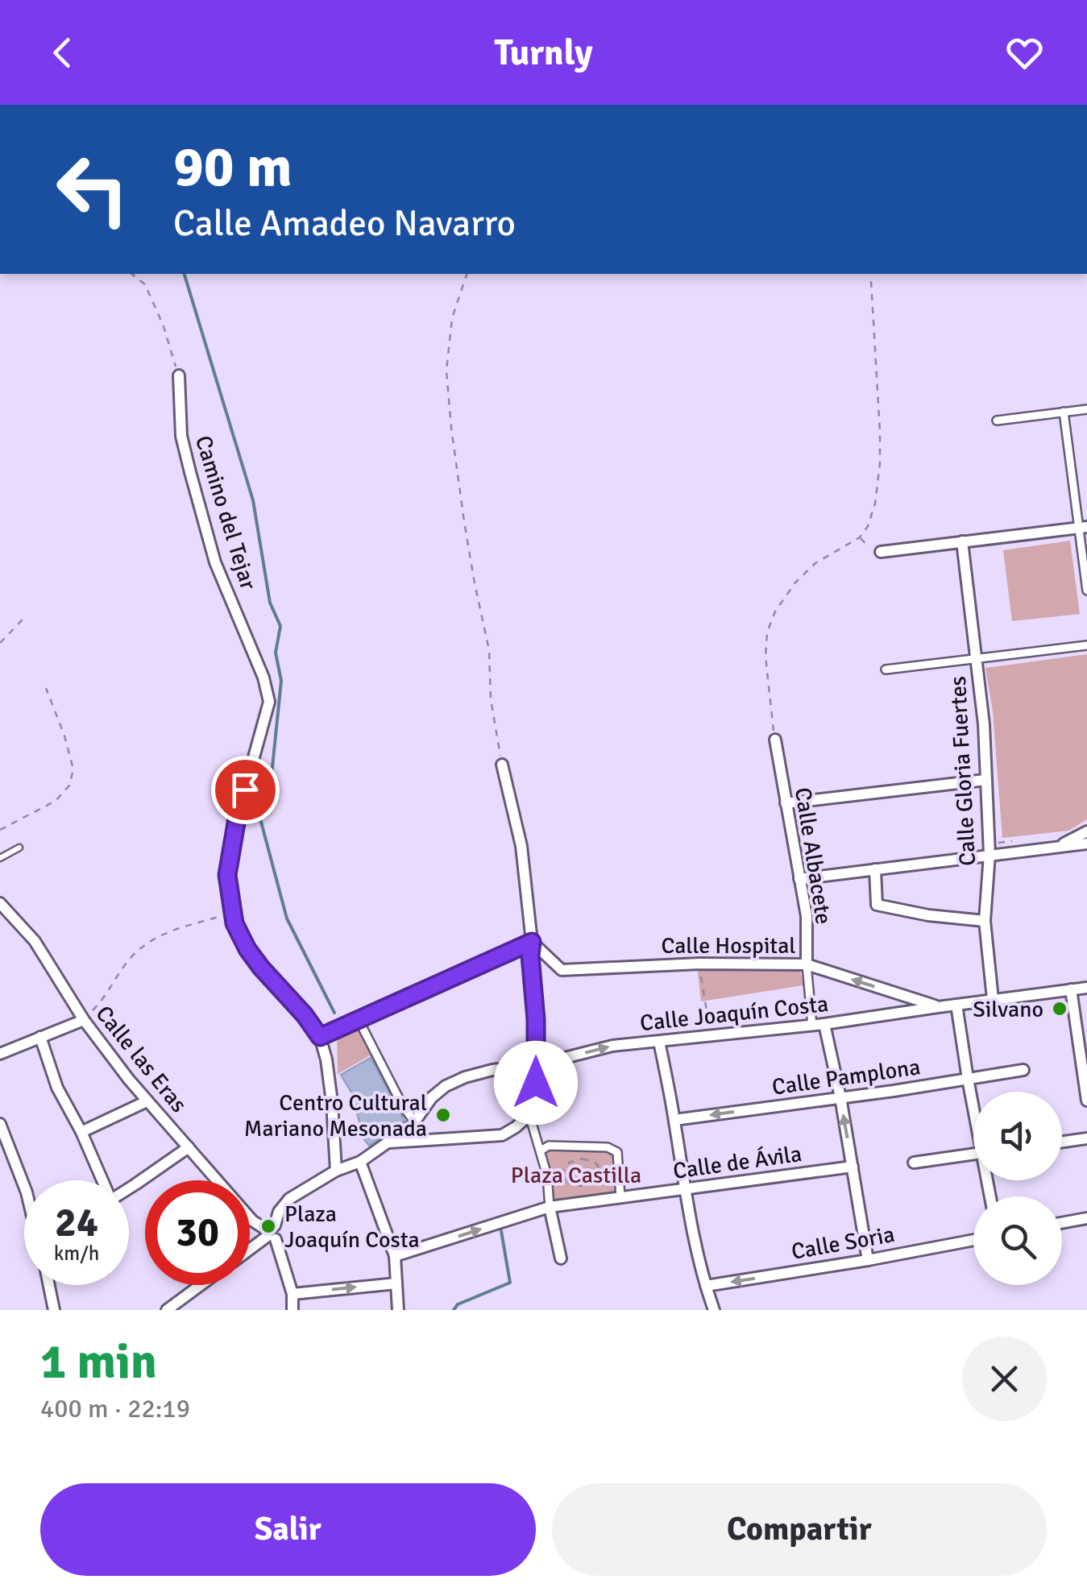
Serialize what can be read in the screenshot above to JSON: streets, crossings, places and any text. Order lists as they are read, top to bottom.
{
  "streets": {
    "street": [
      "Camino del Tejar",
      "Calle Gloria Fuertes",
      "Calle Albacete",
      "Calle Hospital",
      "Calle Joaquín Costa",
      "Calle las Eras",
      "Calle Pamplona",
      "Calle de Ávila",
      "Calle Soria"
    ]
  },
  "crossings": [
    ["Calle Gloria Fuertes", "Calle Joaquín Costa"],
    ["Calle Albacete", "Calle Hospital"],
    ["Calle Albacete", "Calle Joaquín Costa"],
    ["Calle Hospital", "Calle Joaquín Costa"]
  ],
  "one_way": ["Calle Pamplona", "Calle Soria"],
  "parks": ["Plaza Castilla"],
  "places": ["Silvano", "Centro Cultural Mariano Mesonada", "Plaza Joaquín Costa"],
  "page": {
    "header": "Turnly",
    "turn": ["90 m", "Calle Amadeo Navarro"],
    "speed": "24 km/h",
    "limit": "30",
    "heading": ["1 min", "400 m · 22:19"],
    "buttons": ["Salir", "Compartir"]
  }
}
